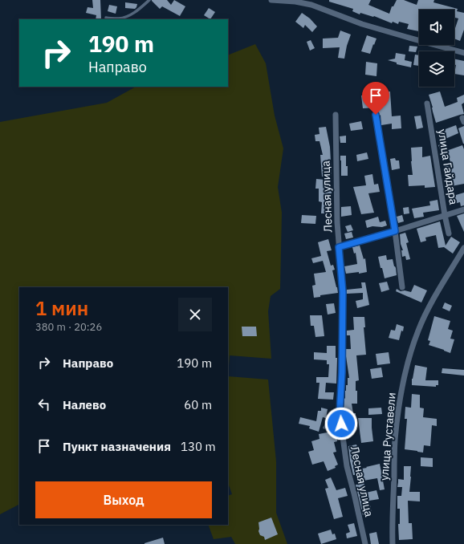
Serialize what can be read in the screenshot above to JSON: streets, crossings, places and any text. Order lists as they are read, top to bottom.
{
  "streets": {
    "street": ["улица Гайдара", "Лесная улица", "улица Руставели"]
  },
  "page": {
    "turn": ["190 m", "Направо"],
    "heading": ["1 мин", "380 m · 20:26"],
    "list": [
      {
        "name": "Направо",
        "value": "190 m"
      },
      {
        "name": "Налево",
        "value": "60 m"
      },
      {
        "name": "Пункт назначения",
        "value": "130 m"
      }
    ],
    "buttons": "Выход"
  }
}
